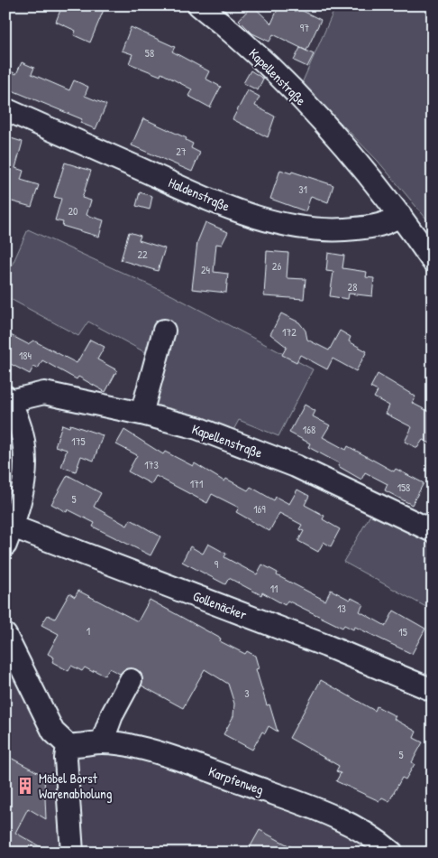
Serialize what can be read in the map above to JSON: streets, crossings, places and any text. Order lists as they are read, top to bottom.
{
  "streets": {
    "street": [
      "Kapellenstraße",
      "Haldenstraße",
      "Gollenäcker",
      "Karpfenweg"
    ]
  },
  "crossings": [
    ["Kapellenstraße", "Haldenstraße"]
  ],
  "places": {
    "building": ["Möbel Borst Warenabholung"]
  },
  "house_numbers": [
    "97",
    "58",
    "27",
    "31",
    "20",
    "22",
    "26",
    "24",
    "28",
    "172",
    "184",
    "168",
    "175",
    "173",
    "171",
    "158",
    "5",
    "169",
    "9",
    "11",
    "13",
    "1",
    "15",
    "3",
    "5"
  ]
}
